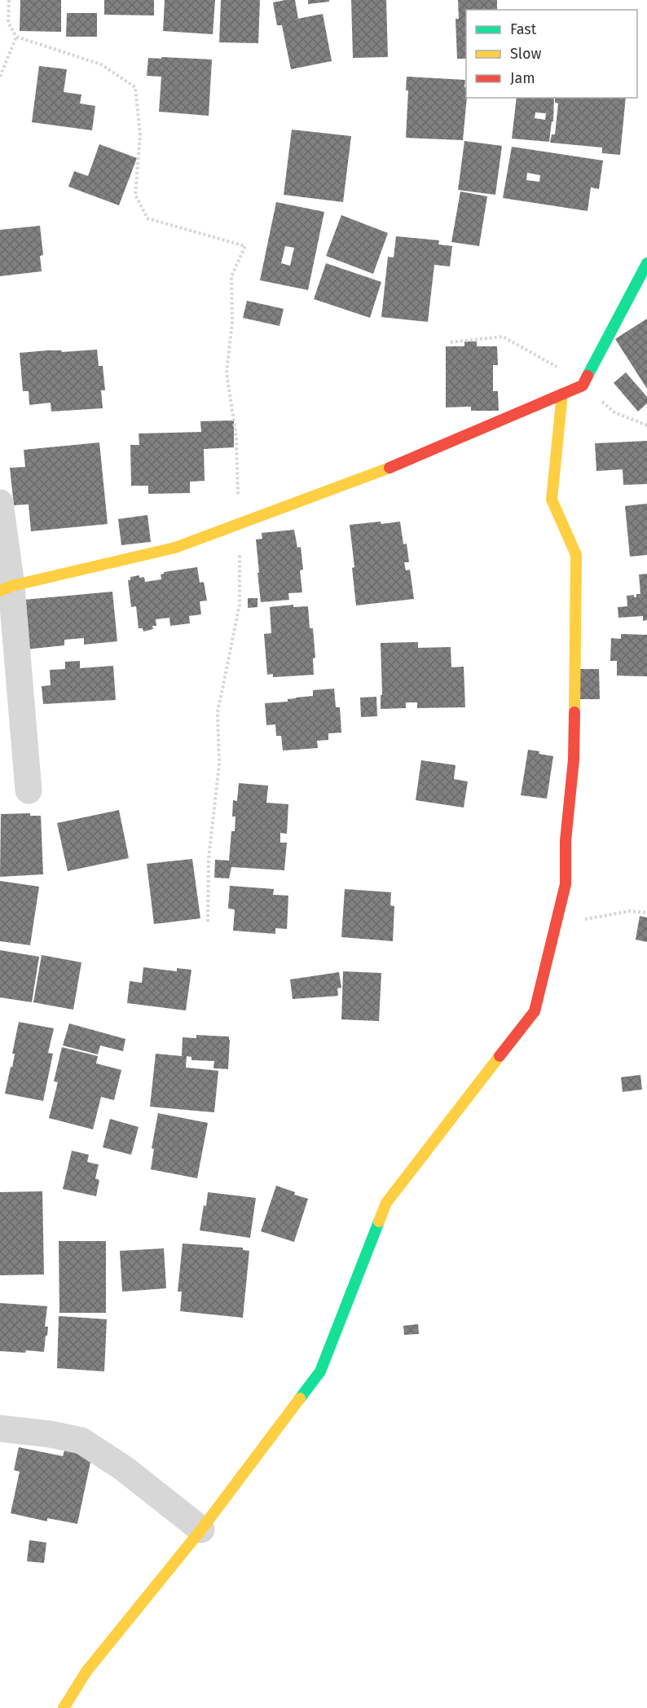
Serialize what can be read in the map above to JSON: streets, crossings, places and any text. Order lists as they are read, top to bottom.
{
  "legend": ["Fast", "Slow", "Jam"]
}
